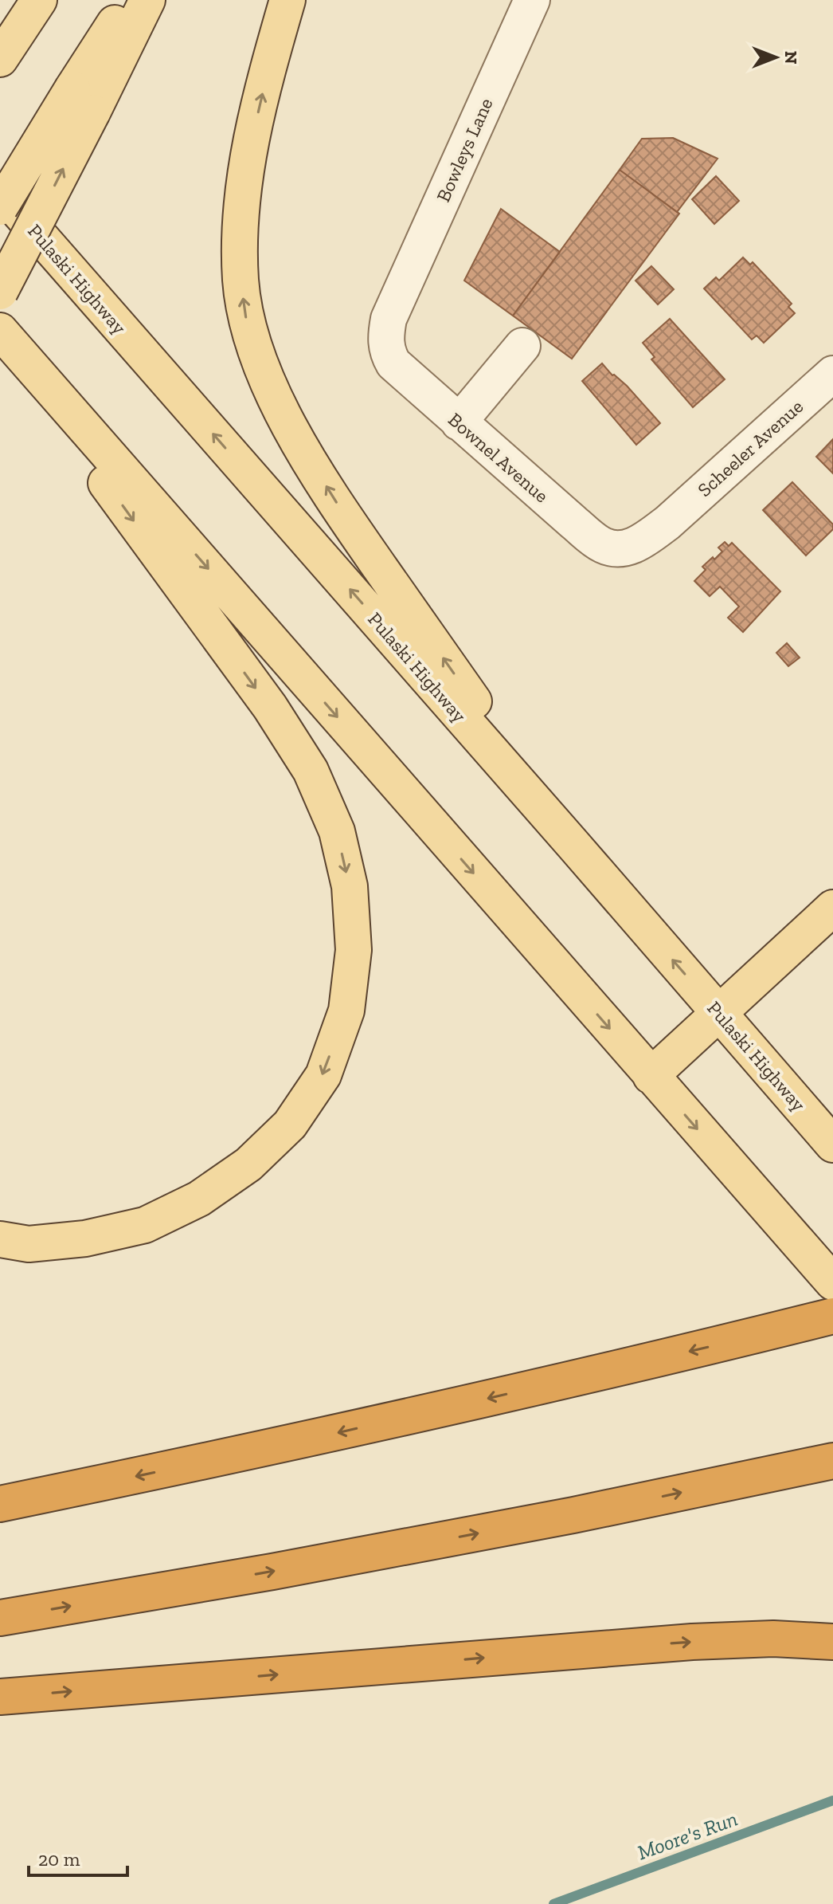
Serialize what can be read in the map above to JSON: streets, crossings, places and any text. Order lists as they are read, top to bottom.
{
  "streets": {
    "main road": ["Pulaski Highway"],
    "street": ["Bowleys Lane", "Scheeler Avenue", "Bownel Avenue"]
  },
  "crossings": [
    ["Bowleys Lane", "Bownel Avenue"],
    ["Scheeler Avenue", "Bownel Avenue"]
  ],
  "water": ["Moore's Run"],
  "scale_bar": "20 m",
  "north": "right"
}
